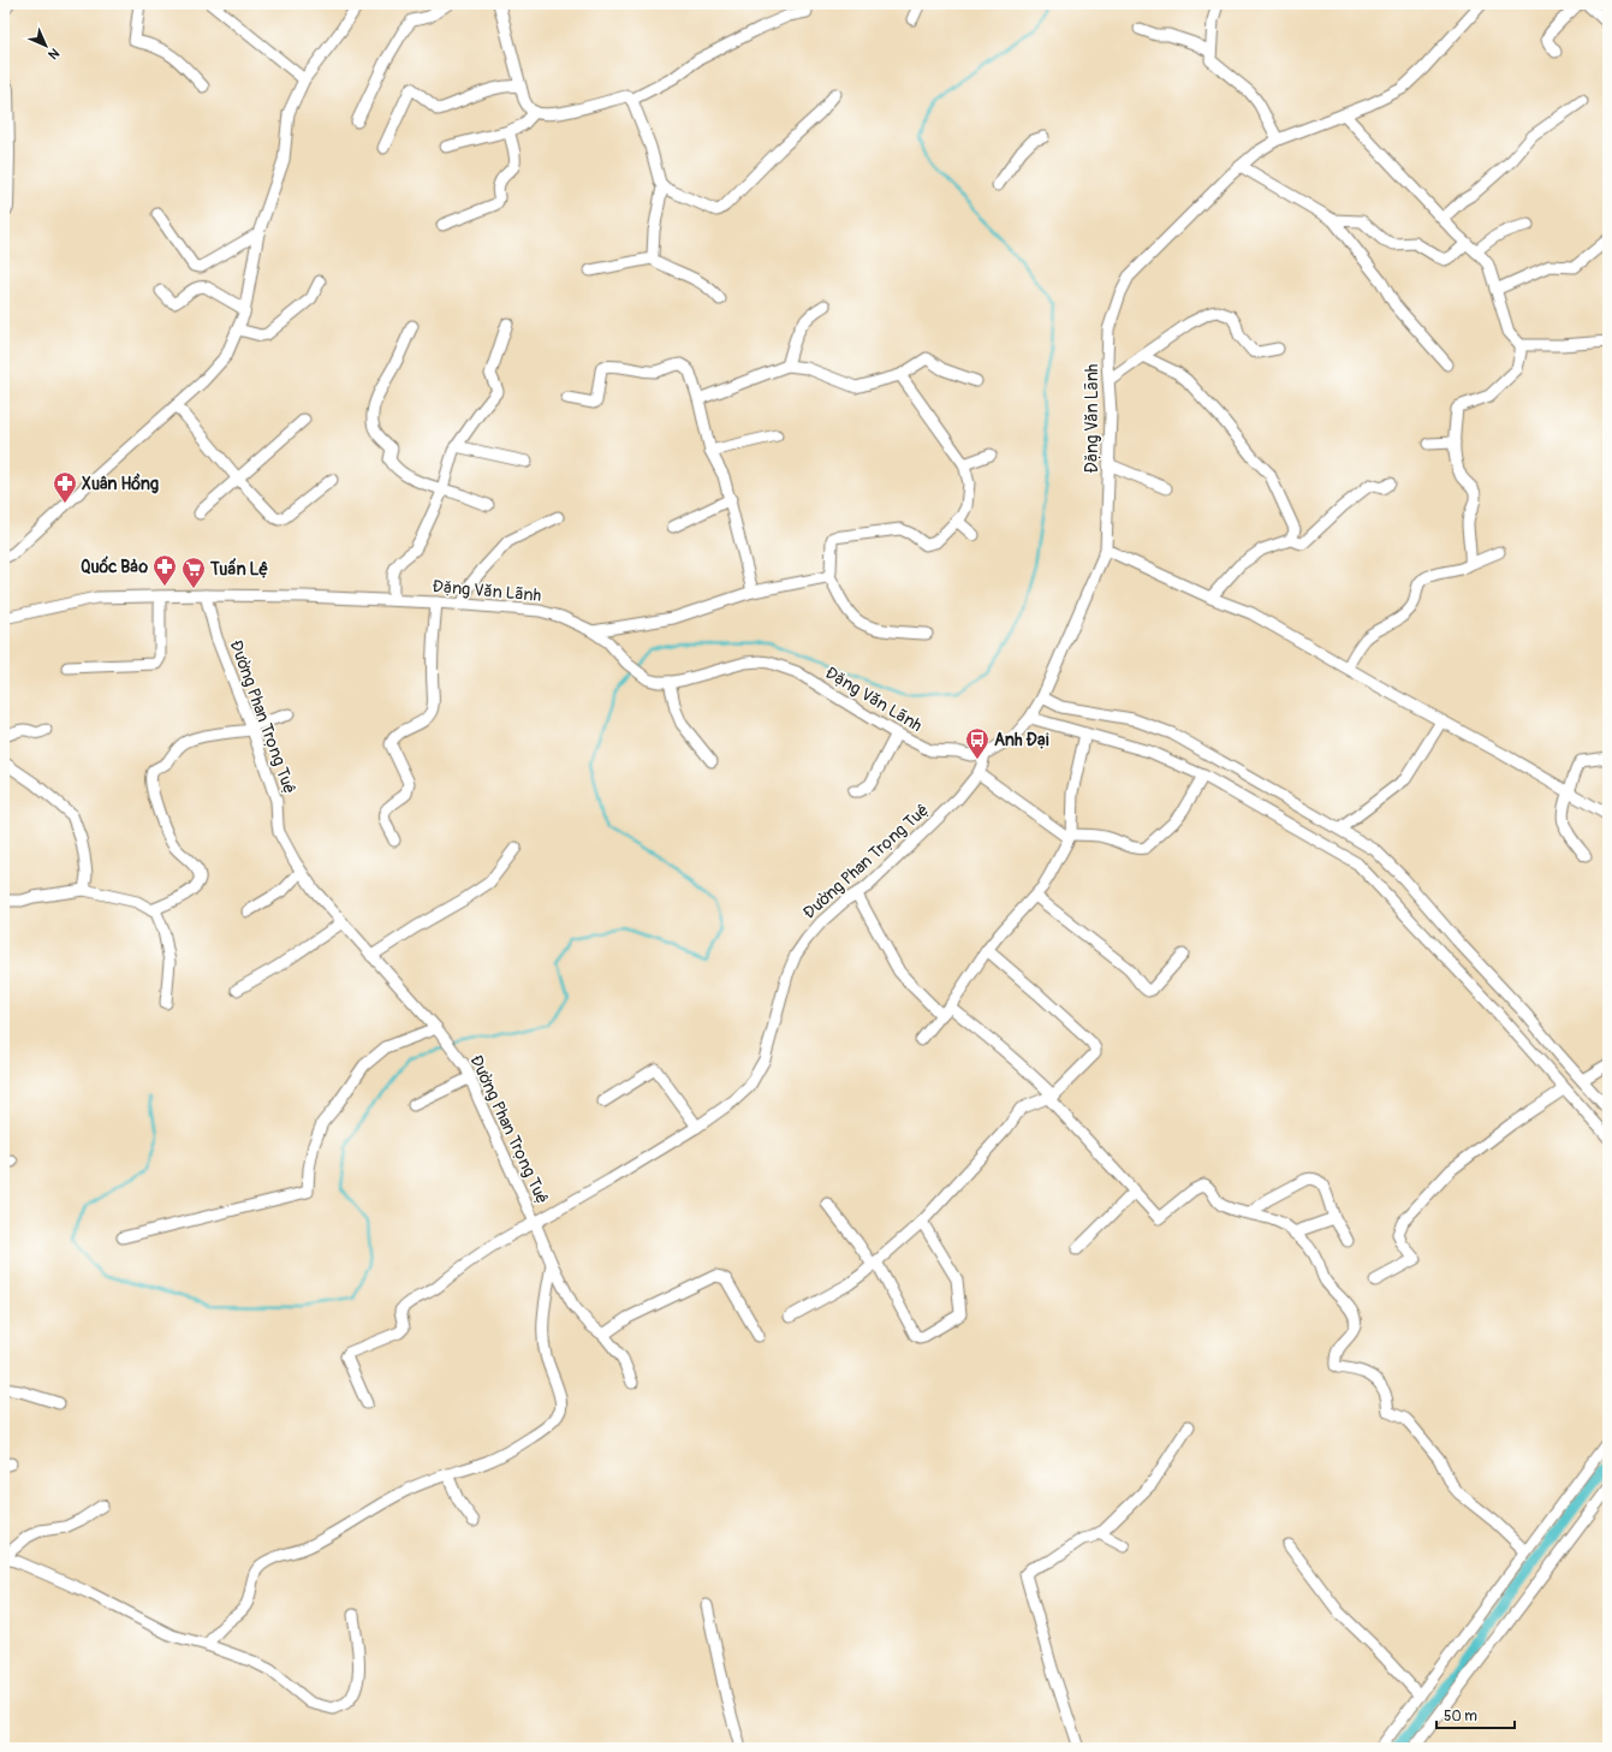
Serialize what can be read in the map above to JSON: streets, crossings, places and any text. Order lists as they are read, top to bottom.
{
  "streets": {
    "street": ["Đặng Văn Lãnh", "Đường Phan Trọng Tuệ"]
  },
  "crossings": [
    ["Đặng Văn Lãnh", "Đường Phan Trọng Tuệ"]
  ],
  "places": {
    "pharmacy": ["Xuân Hồng", "Quốc Bảo"],
    "supermarket": ["Tuấn Lệ"],
    "bus stop": ["Anh Đại"]
  },
  "scale_bar": "50 m",
  "north": "bottom right"
}
